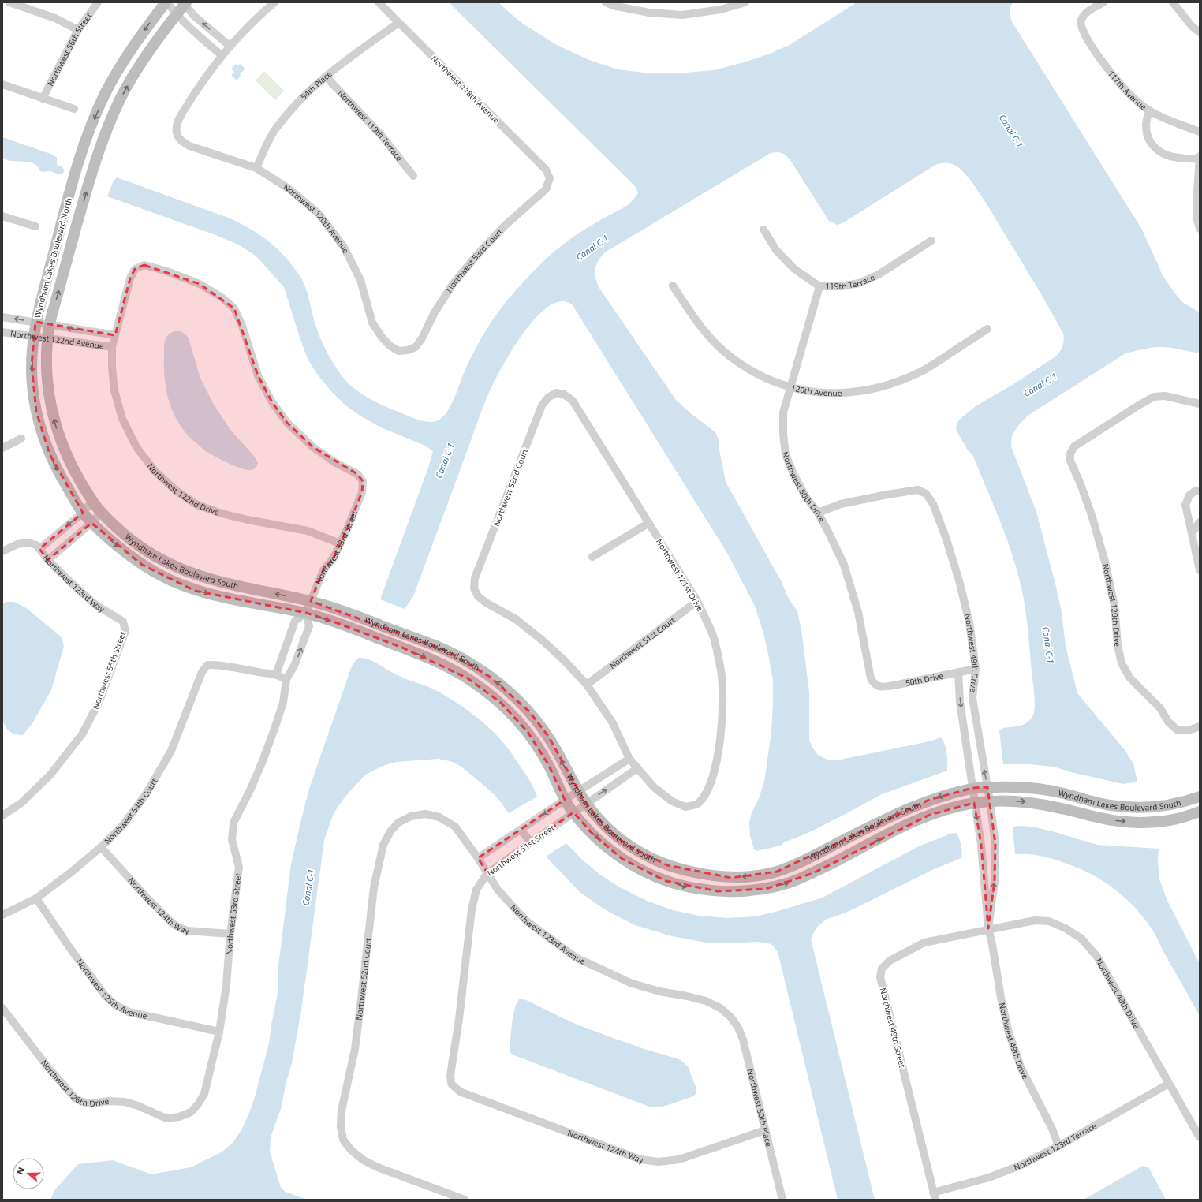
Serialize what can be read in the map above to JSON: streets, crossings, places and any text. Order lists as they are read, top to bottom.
{
  "streets": {
    "street": [
      "Northwest 56th Street",
      "54th Place",
      "Northwest 118th Avenue",
      "117th Avenue",
      "Northwest 119th Terrace",
      "Northwest 120th Avenue",
      "Wyndham Lakes Boulevard North",
      "Northwest 53rd Court",
      "119th Terrace",
      "Northwest 122nd Avenue",
      "120th Avenue",
      "Northwest 50th Drive",
      "Northwest 122nd Drive",
      "Northwest 52nd Court",
      "Northwest 53rd Street",
      "Wyndham Lakes Boulevard South",
      "Northwest 121st Drive",
      "Northwest 123rd Way",
      "Northwest 120th Drive",
      "Northwest 51st Court",
      "Northwest 49th Drive",
      "Northwest 55th Street",
      "50th Drive",
      "Northwest 54th Court",
      "Northwest 51st Street",
      "Northwest 124th Way",
      "Northwest 123rd Avenue",
      "Northwest 125th Avenue",
      "Northwest 48th Drive",
      "Northwest 49th Street",
      "Northwest 126th Drive",
      "Northwest 50th Place",
      "Northwest 123rd Terrace"
    ]
  },
  "crossings": [
    ["54th Place", "Northwest 118th Avenue"],
    ["54th Place", "Northwest 119th Terrace"],
    ["54th Place", "Northwest 120th Avenue"],
    ["Northwest 118th Avenue", "Northwest 53rd Court"],
    ["Northwest 120th Avenue", "Northwest 53rd Court"],
    ["Wyndham Lakes Boulevard North", "Northwest 122nd Avenue"],
    ["Wyndham Lakes Boulevard North", "Wyndham Lakes Boulevard South"],
    ["119th Terrace", "Northwest 50th Drive"],
    ["Northwest 122nd Avenue", "Northwest 122nd Drive"],
    ["120th Avenue", "Northwest 50th Drive"],
    ["Northwest 50th Drive", "Northwest 49th Drive"],
    ["Northwest 50th Drive", "50th Drive"],
    ["Northwest 122nd Drive", "Northwest 53rd Street"],
    ["Northwest 52nd Court", "Northwest 121st Drive"],
    ["Northwest 52nd Court", "Northwest 51st Court"],
    ["Northwest 52nd Court", "Northwest 123rd Avenue"],
    ["Northwest 53rd Street", "Wyndham Lakes Boulevard South"],
    ["Northwest 53rd Street", "Northwest 54th Court"],
    ["Northwest 53rd Street", "Northwest 124th Way"],
    ["Northwest 53rd Street", "Northwest 125th Avenue"],
    ["Northwest 53rd Street", "Northwest 126th Drive"],
    ["Wyndham Lakes Boulevard South", "Northwest 49th Drive"],
    ["Wyndham Lakes Boulevard South", "Northwest 51st Street"],
    ["Northwest 121st Drive", "Northwest 51st Court"],
    ["Northwest 121st Drive", "Northwest 51st Street"],
    ["Northwest 123rd Way", "Northwest 55th Street"],
    ["Northwest 49th Drive", "50th Drive"],
    ["Northwest 49th Drive", "Northwest 48th Drive"],
    ["Northwest 49th Drive", "Northwest 49th Street"],
    ["Northwest 49th Drive", "Northwest 123rd Terrace"],
    ["Northwest 54th Court", "Northwest 124th Way"],
    ["Northwest 54th Court", "Northwest 125th Avenue"],
    ["Northwest 51st Street", "Northwest 124th Way"],
    ["Northwest 51st Street", "Northwest 123rd Avenue"],
    ["Northwest 124th Way", "Northwest 50th Place"],
    ["Northwest 123rd Avenue", "Northwest 50th Place"],
    ["Northwest 48th Drive", "Northwest 49th Street"],
    ["Northwest 48th Drive", "Northwest 123rd Terrace"],
    ["Northwest 49th Street", "Northwest 123rd Terrace"]
  ],
  "water": ["Canal C-1"],
  "north": "left"
}
